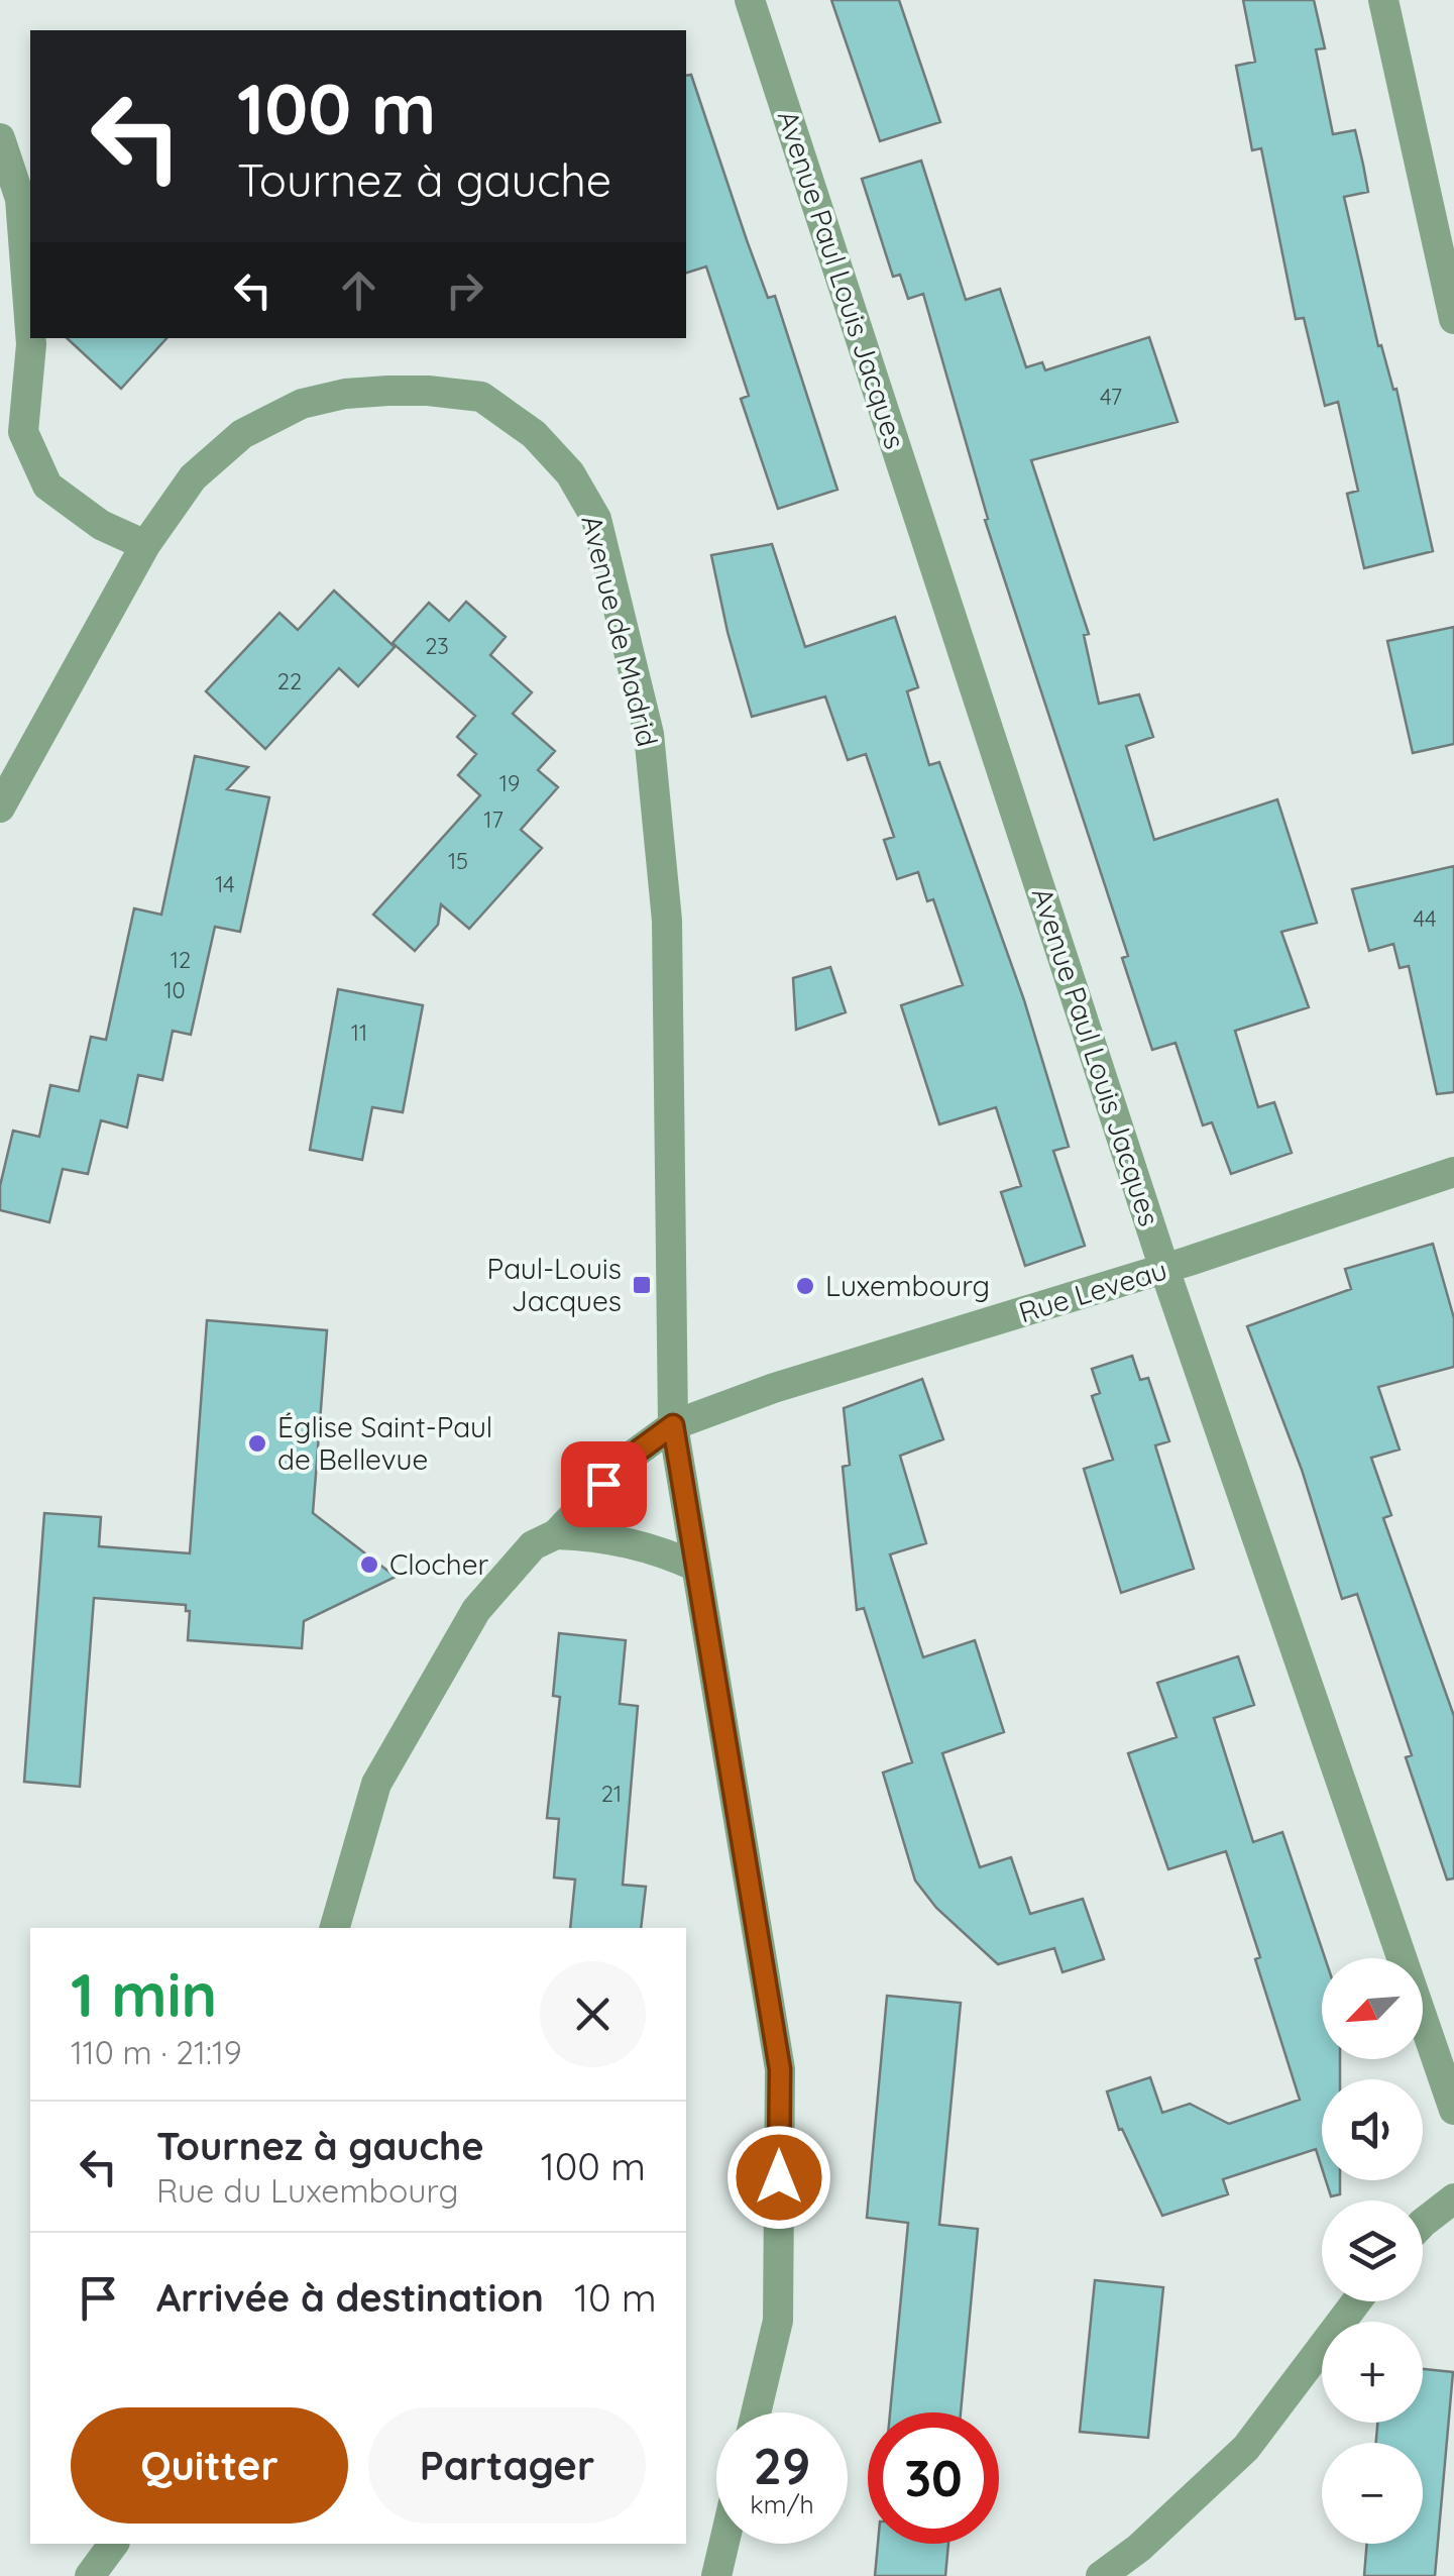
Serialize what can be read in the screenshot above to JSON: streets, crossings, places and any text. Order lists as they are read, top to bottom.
{
  "streets": {
    "street": ["Avenue Paul Louis Jacques", "Avenue de Madrid", "Rue Leveau"]
  },
  "crossings": [
    ["Avenue Paul Louis Jacques", "Rue Leveau"],
    ["Avenue de Madrid", "Rue Leveau"]
  ],
  "places": {
    "transit": ["Paul-Louis Jacques"],
    "other": ["Luxembourg", "Église Saint-Paul de Bellevue", "Clocher"]
  },
  "house_numbers": [
    "47",
    "23",
    "22",
    "19",
    "17",
    "15",
    "14",
    "44",
    "12",
    "10",
    "11",
    "21"
  ],
  "north": "bottom left",
  "page": {
    "turn": ["100 m", "Tournez à gauche"],
    "heading": ["1 min", "110 m · 21:19"],
    "map_buttons": ["+", "−"],
    "list": [
      {
        "name": "Tournez à gauche",
        "note": "Rue du Luxembourg",
        "value": "100 m"
      },
      {
        "name": "Arrivée à destination",
        "value": "10 m"
      }
    ],
    "buttons": ["Quitter", "Partager"],
    "speed": "29 km/h",
    "limit": "30"
  }
}
